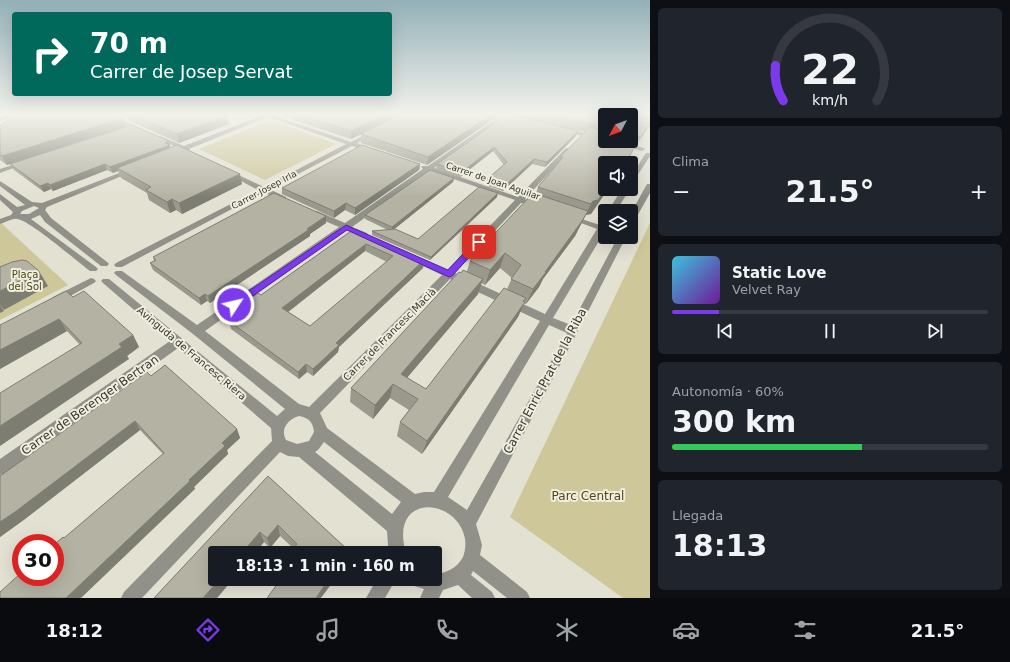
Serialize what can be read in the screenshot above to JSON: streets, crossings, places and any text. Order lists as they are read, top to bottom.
{
  "streets": {
    "street": [
      "Carrer de Joan Aguilar",
      "Carrer Josep Irla",
      "Carrer de Francesc Macià",
      "Avinguda de Francesc Riera",
      "Carrer Enric Prat de la Riba",
      "Carrer de Berenger Bertran"
    ]
  },
  "crossings": [
    ["Carrer de Joan Aguilar", "Carrer de Francesc Macià"],
    ["Carrer Josep Irla", "Avinguda de Francesc Riera"],
    ["Carrer de Francesc Macià", "Avinguda de Francesc Riera"],
    ["Avinguda de Francesc Riera", "Carrer de Berenger Bertran"]
  ],
  "parks": ["Plaça del Sol", "Parc Central"],
  "north": "bottom left",
  "page": {
    "turn": ["70 m", "Carrer de Josep Servat"],
    "tile": [
      "Clima",
      ["Autonomía · 60%", "300 km"],
      ["Llegada", "18:13"]
    ],
    "heat": ["−", "21.5°", "+"],
    "song": ["Static Love", "Velvet Ray"],
    "limit": "30",
    "trip": "18:13 · 1 min · 160 m",
    "tabs": ["18:12", "21.5°"],
    "gauge": ["22", "km/h"]
  }
}
